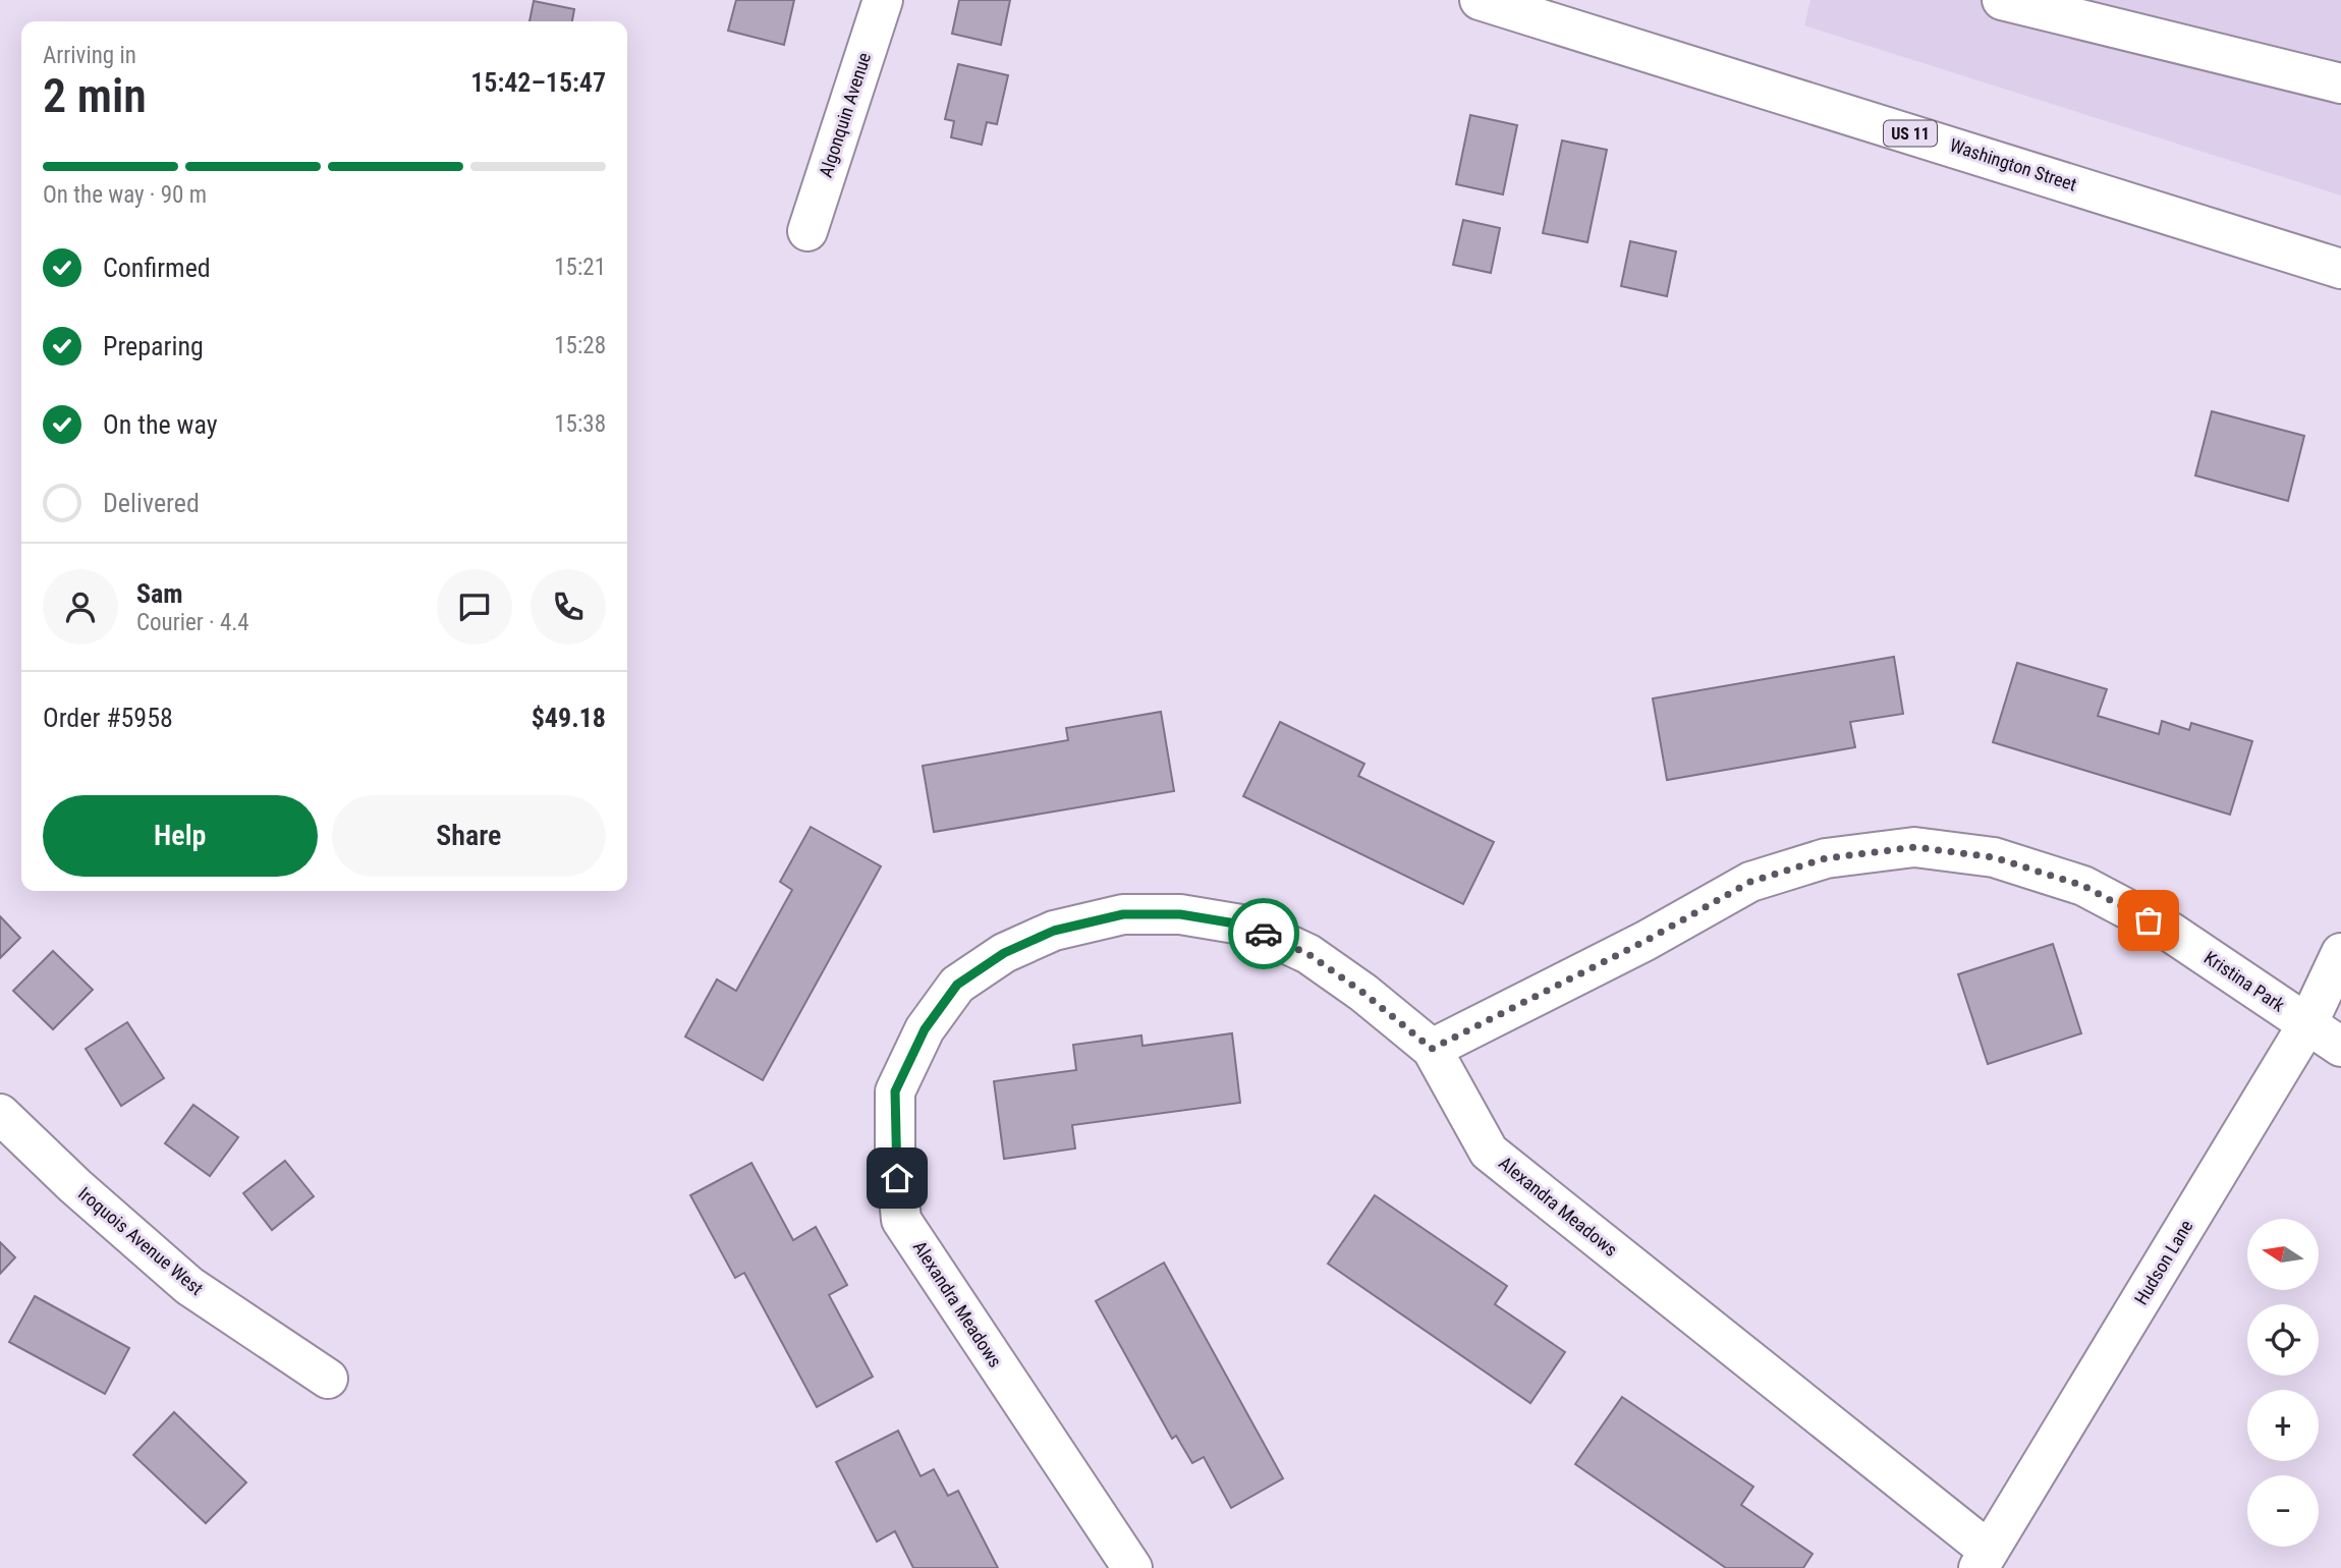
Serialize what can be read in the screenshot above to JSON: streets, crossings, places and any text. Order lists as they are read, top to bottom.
{
  "streets": {
    "street": [
      "Algonquin Avenue",
      "US 11",
      "Washington Street",
      "Kristina Park",
      "Alexandra Meadows",
      "Iroquois Avenue West",
      "Hudson Lane"
    ]
  },
  "crossings": [
    ["Kristina Park", "Alexandra Meadows"],
    ["Kristina Park", "Hudson Lane"],
    ["Alexandra Meadows", "Hudson Lane"]
  ],
  "north": "left",
  "page": {
    "heading": ["2 min", "Arriving in", "15:42–15:47"],
    "panel": [
      "Sam",
      "Courier · 4.4",
      "Order #5958",
      "$49.18"
    ],
    "bar": "On the way · 90 m",
    "list": [
      ["Confirmed", "15:21"],
      ["Preparing", "15:28"],
      ["On the way", "15:38"],
      "Delivered"
    ],
    "buttons": ["Help", "Share"],
    "map_buttons": ["+", "−"]
  }
}
